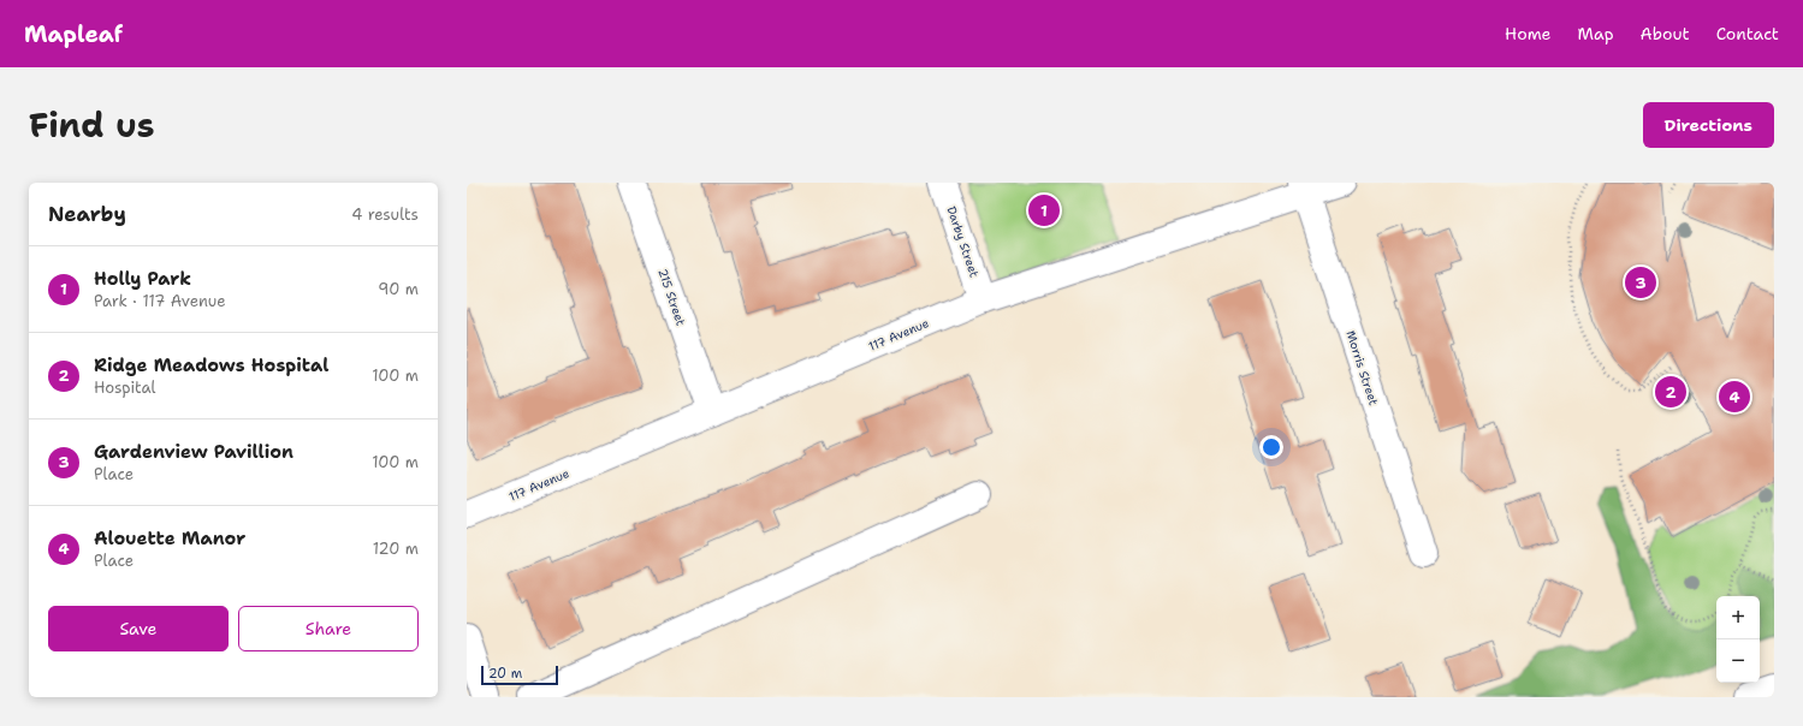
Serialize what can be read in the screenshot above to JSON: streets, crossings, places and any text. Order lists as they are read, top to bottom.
{
  "streets": {
    "main road": [
      "Darby Street",
      "215 Street",
      "117 Avenue",
      "Morris Street"
    ]
  },
  "crossings": [
    ["Darby Street", "117 Avenue"],
    ["215 Street", "117 Avenue"],
    ["117 Avenue", "Morris Street"]
  ],
  "scale_bar": "20 m",
  "page": {
    "header": "Mapleaf",
    "nav": [
      "Home",
      "Map",
      "About",
      "Contact"
    ],
    "title": "Find us",
    "buttons": [
      "Directions",
      ["Save", "Share"]
    ],
    "heading": ["Nearby", "4 results"],
    "pins": [
      "1",
      "3",
      "2",
      "4"
    ],
    "list": [
      {
        "mark": "1",
        "name": "Holly Park",
        "note": "Park · 117 Avenue",
        "value": "90 m"
      },
      {
        "mark": "2",
        "name": "Ridge Meadows Hospital",
        "note": "Hospital",
        "value": "100 m"
      },
      {
        "mark": "3",
        "name": "Gardenview Pavillion",
        "note": "Place",
        "value": "100 m"
      },
      {
        "mark": "4",
        "name": "Alouette Manor",
        "note": "Place",
        "value": "120 m"
      }
    ],
    "map_buttons": ["+", "−"],
    "scale": "20 m"
  }
}
